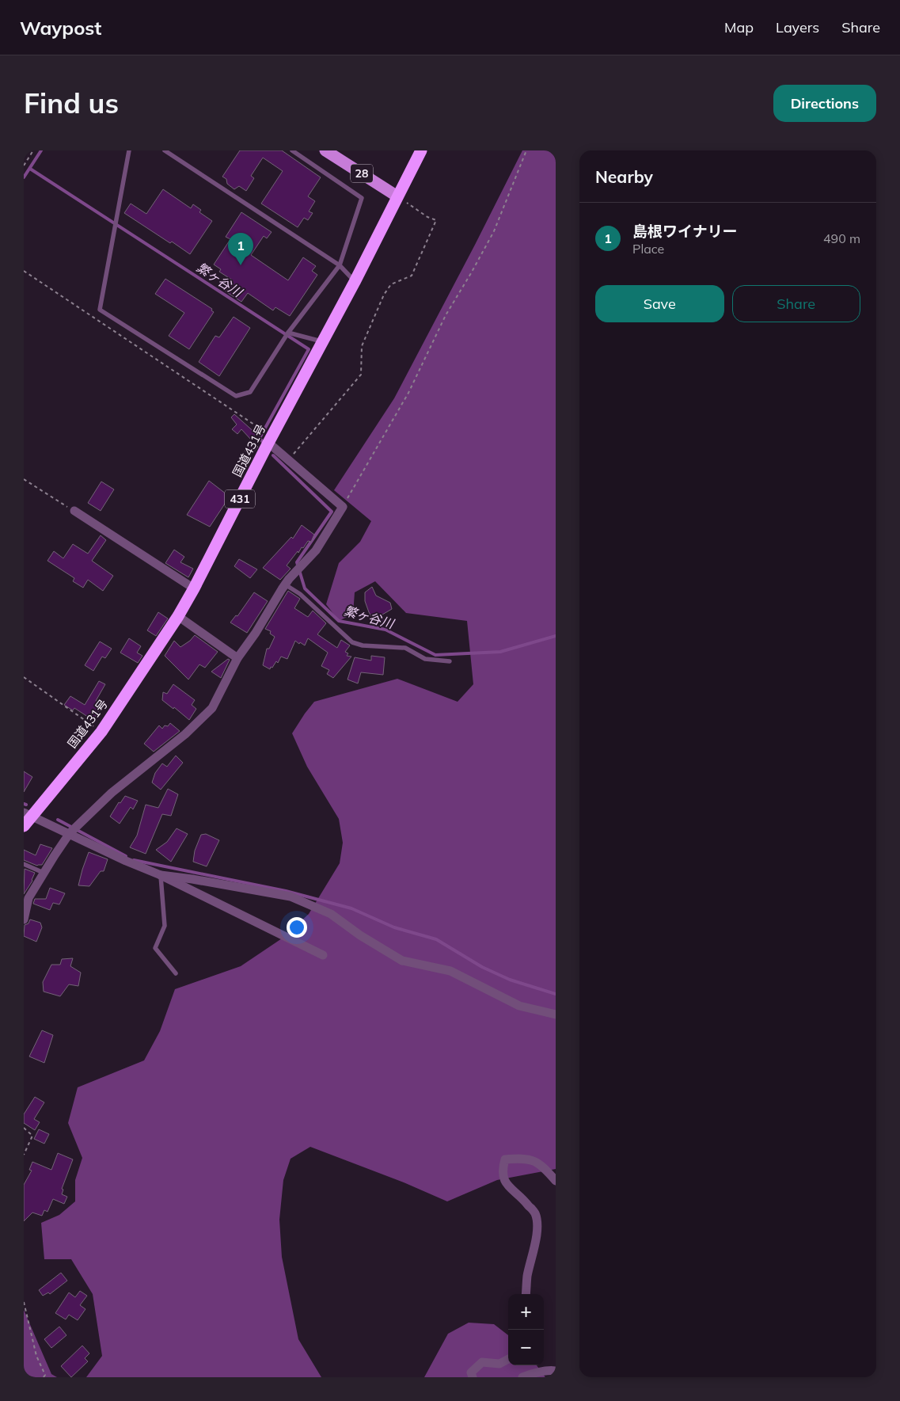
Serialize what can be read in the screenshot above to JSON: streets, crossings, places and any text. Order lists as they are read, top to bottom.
{
  "streets": {
    "highway": ["国道431号", "431"],
    "main road": ["28"]
  },
  "crossings": [
    ["28", "国道431号"]
  ],
  "water": ["繁ヶ谷川"],
  "page": {
    "header": "Waypost",
    "nav": ["Map", "Layers", "Share"],
    "buttons": [
      "Directions",
      ["Save", "Share"]
    ],
    "title": "Find us",
    "heading": "Nearby",
    "list": [
      {
        "mark": "1",
        "name": "島根ワイナリー",
        "note": "Place",
        "value": "490 m"
      }
    ],
    "pins": "1",
    "map_buttons": ["+", "−"]
  }
}
